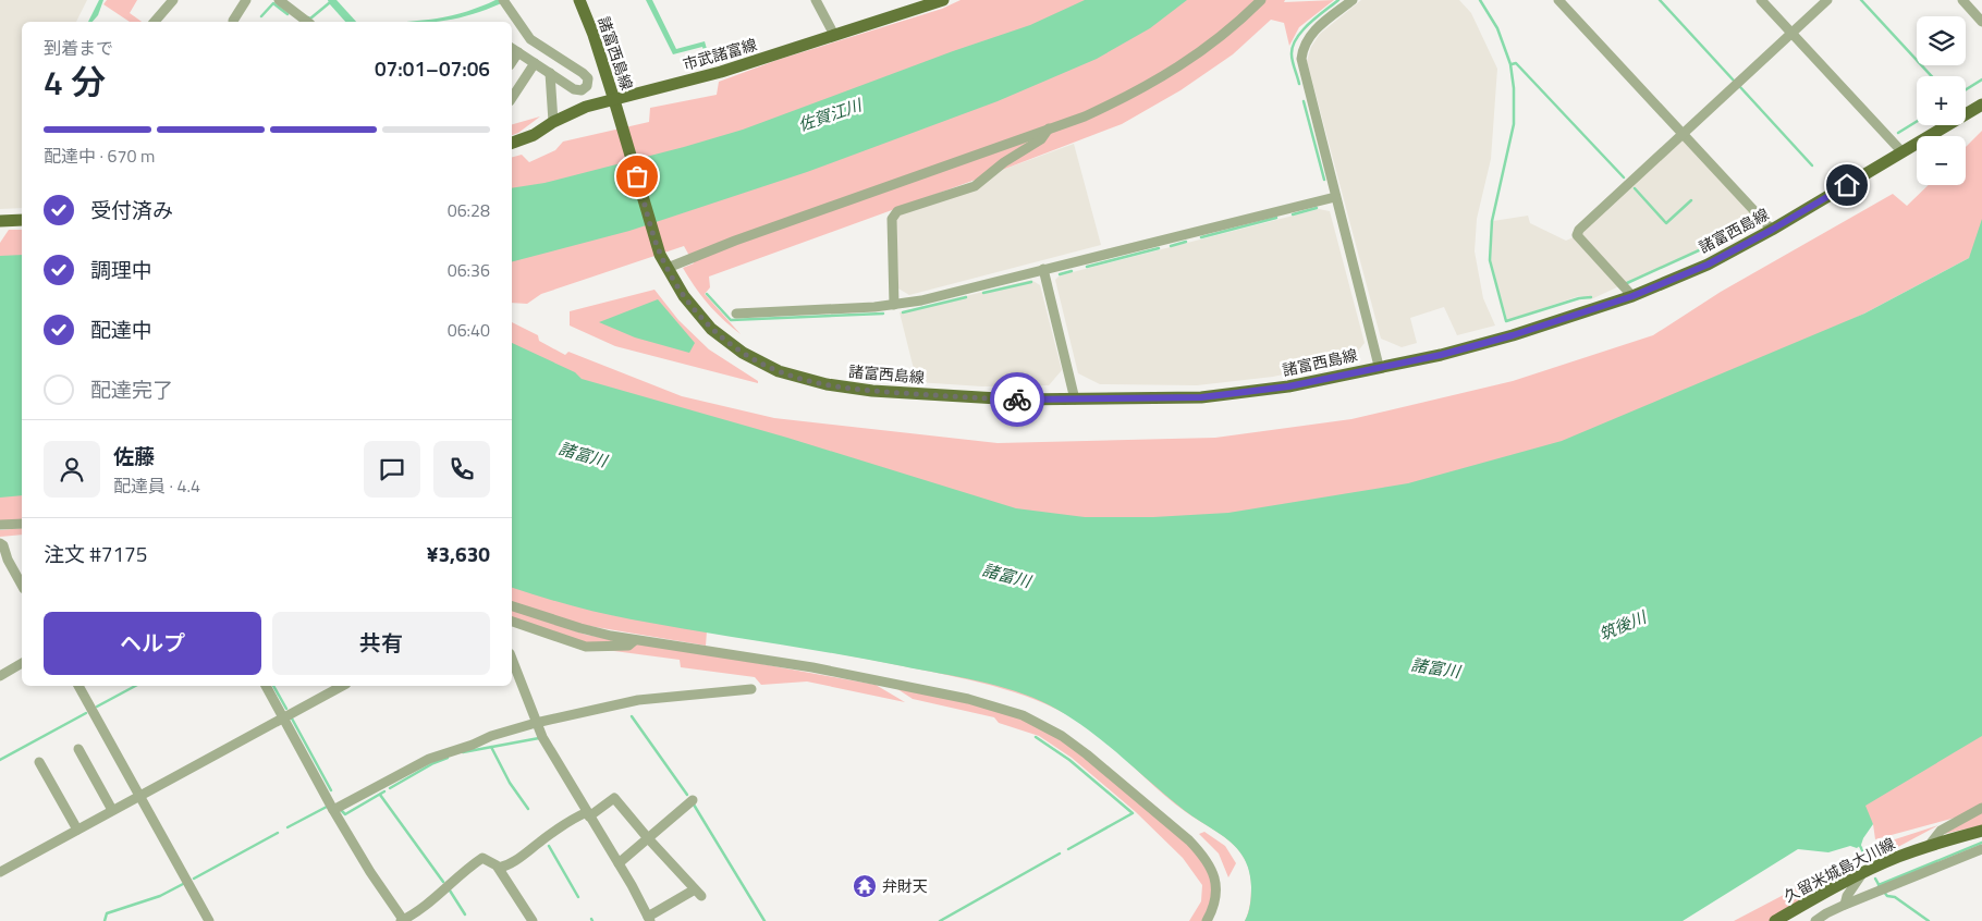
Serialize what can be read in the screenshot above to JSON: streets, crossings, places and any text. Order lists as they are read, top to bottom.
{
  "streets": {
    "main road": ["諸富西島線", "市武諸富線", "久留米城島大川線"]
  },
  "crossings": [
    ["諸富西島線", "市武諸富線"]
  ],
  "water": ["佐賀江川", "諸富川", "筑後川"],
  "places": {
    "temple": ["弁財天"]
  },
  "page": {
    "map_buttons": ["+", "−"],
    "heading": ["4 分", "到着まで", "07:01–07:06"],
    "panel": [
      "佐藤",
      "配達員 · 4.4",
      "注文 #7175",
      "¥3,630"
    ],
    "bar": "配達中 · 670 m",
    "list": [
      ["受付済み", "06:28"],
      ["調理中", "06:36"],
      ["配達中", "06:40"],
      "配達完了"
    ],
    "buttons": ["ヘルプ", "共有"]
  }
}
